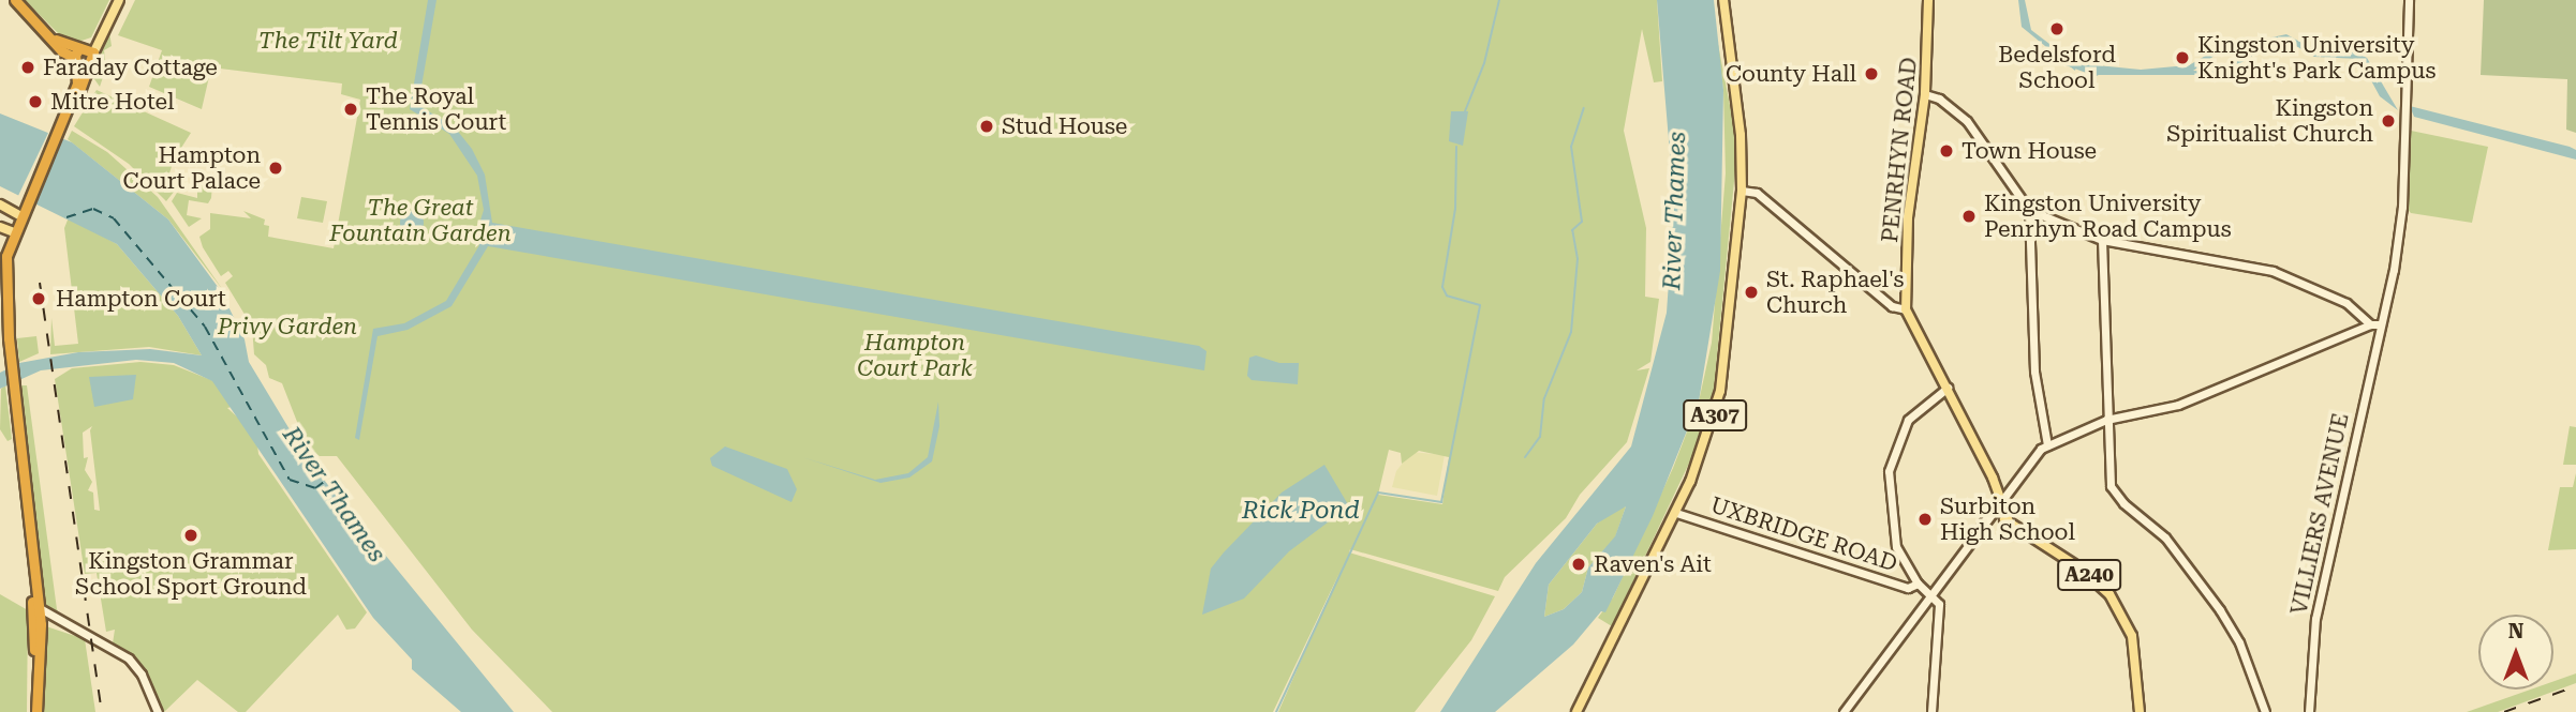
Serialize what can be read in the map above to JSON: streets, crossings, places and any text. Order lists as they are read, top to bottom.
{
  "streets": {
    "main road": ["PENRHYN ROAD", "A307", "A240"],
    "street": ["VILLIERS AVENUE", "UXBRIDGE ROAD"]
  },
  "crossings": [
    ["PENRHYN ROAD", "A240"],
    ["A307", "UXBRIDGE ROAD"]
  ],
  "water": ["River Thames", "Rick Pond"],
  "parks": [
    "The Tilt Yard",
    "The Great Fountain Garden",
    "Privy Garden",
    "Hampton Court Park"
  ],
  "places": [
    "Bedelsford School",
    "Kingston University Knight's Park Campus",
    "Faraday Cottage",
    "County Hall",
    "Mitre Hotel",
    "The Royal Tennis Court",
    "Kingston Spiritualist Church",
    "Stud House",
    "Town House",
    "Hampton Court Palace",
    "Kingston University Penrhyn Road Campus",
    "St. Raphael's Church",
    "Hampton Court",
    "Surbiton High School",
    "Kingston Grammar School Sport Ground",
    "Raven's Ait"
  ],
  "north": "top"
}
